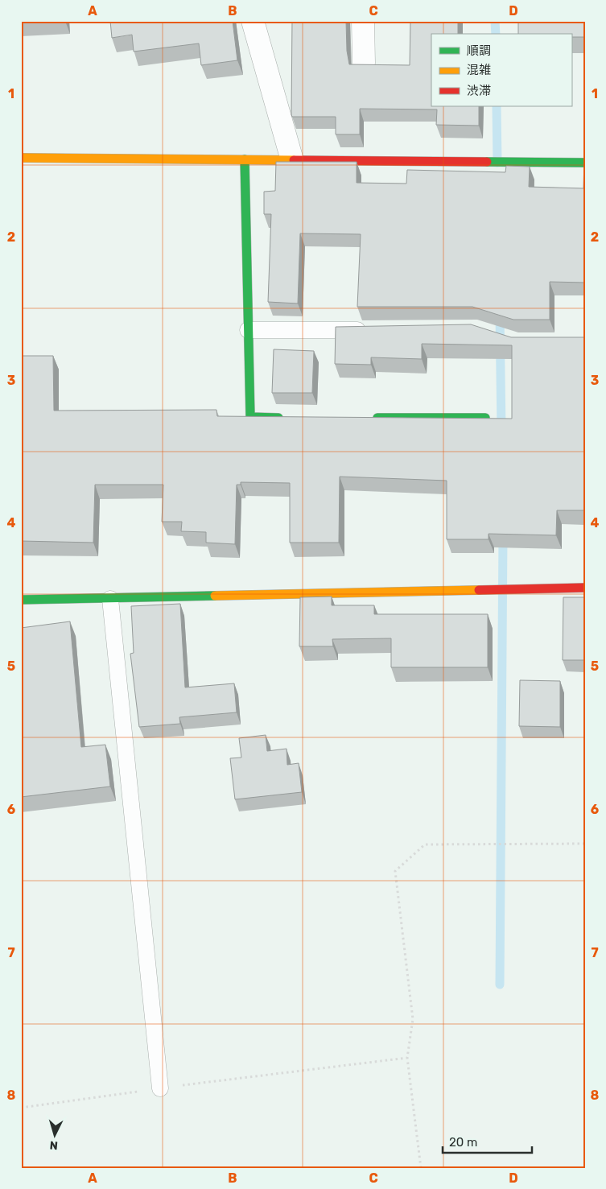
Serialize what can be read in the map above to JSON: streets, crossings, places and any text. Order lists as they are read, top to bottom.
{
  "legend": ["順調", "混雑", "渋滞"],
  "scale_bar": "20 m",
  "north": "bottom",
  "grid": {
    "columns": [
      "A",
      "B",
      "C",
      "D"
    ],
    "rows": [
      "1",
      "2",
      "3",
      "4",
      "5",
      "6",
      "7",
      "8"
    ]
  }
}
